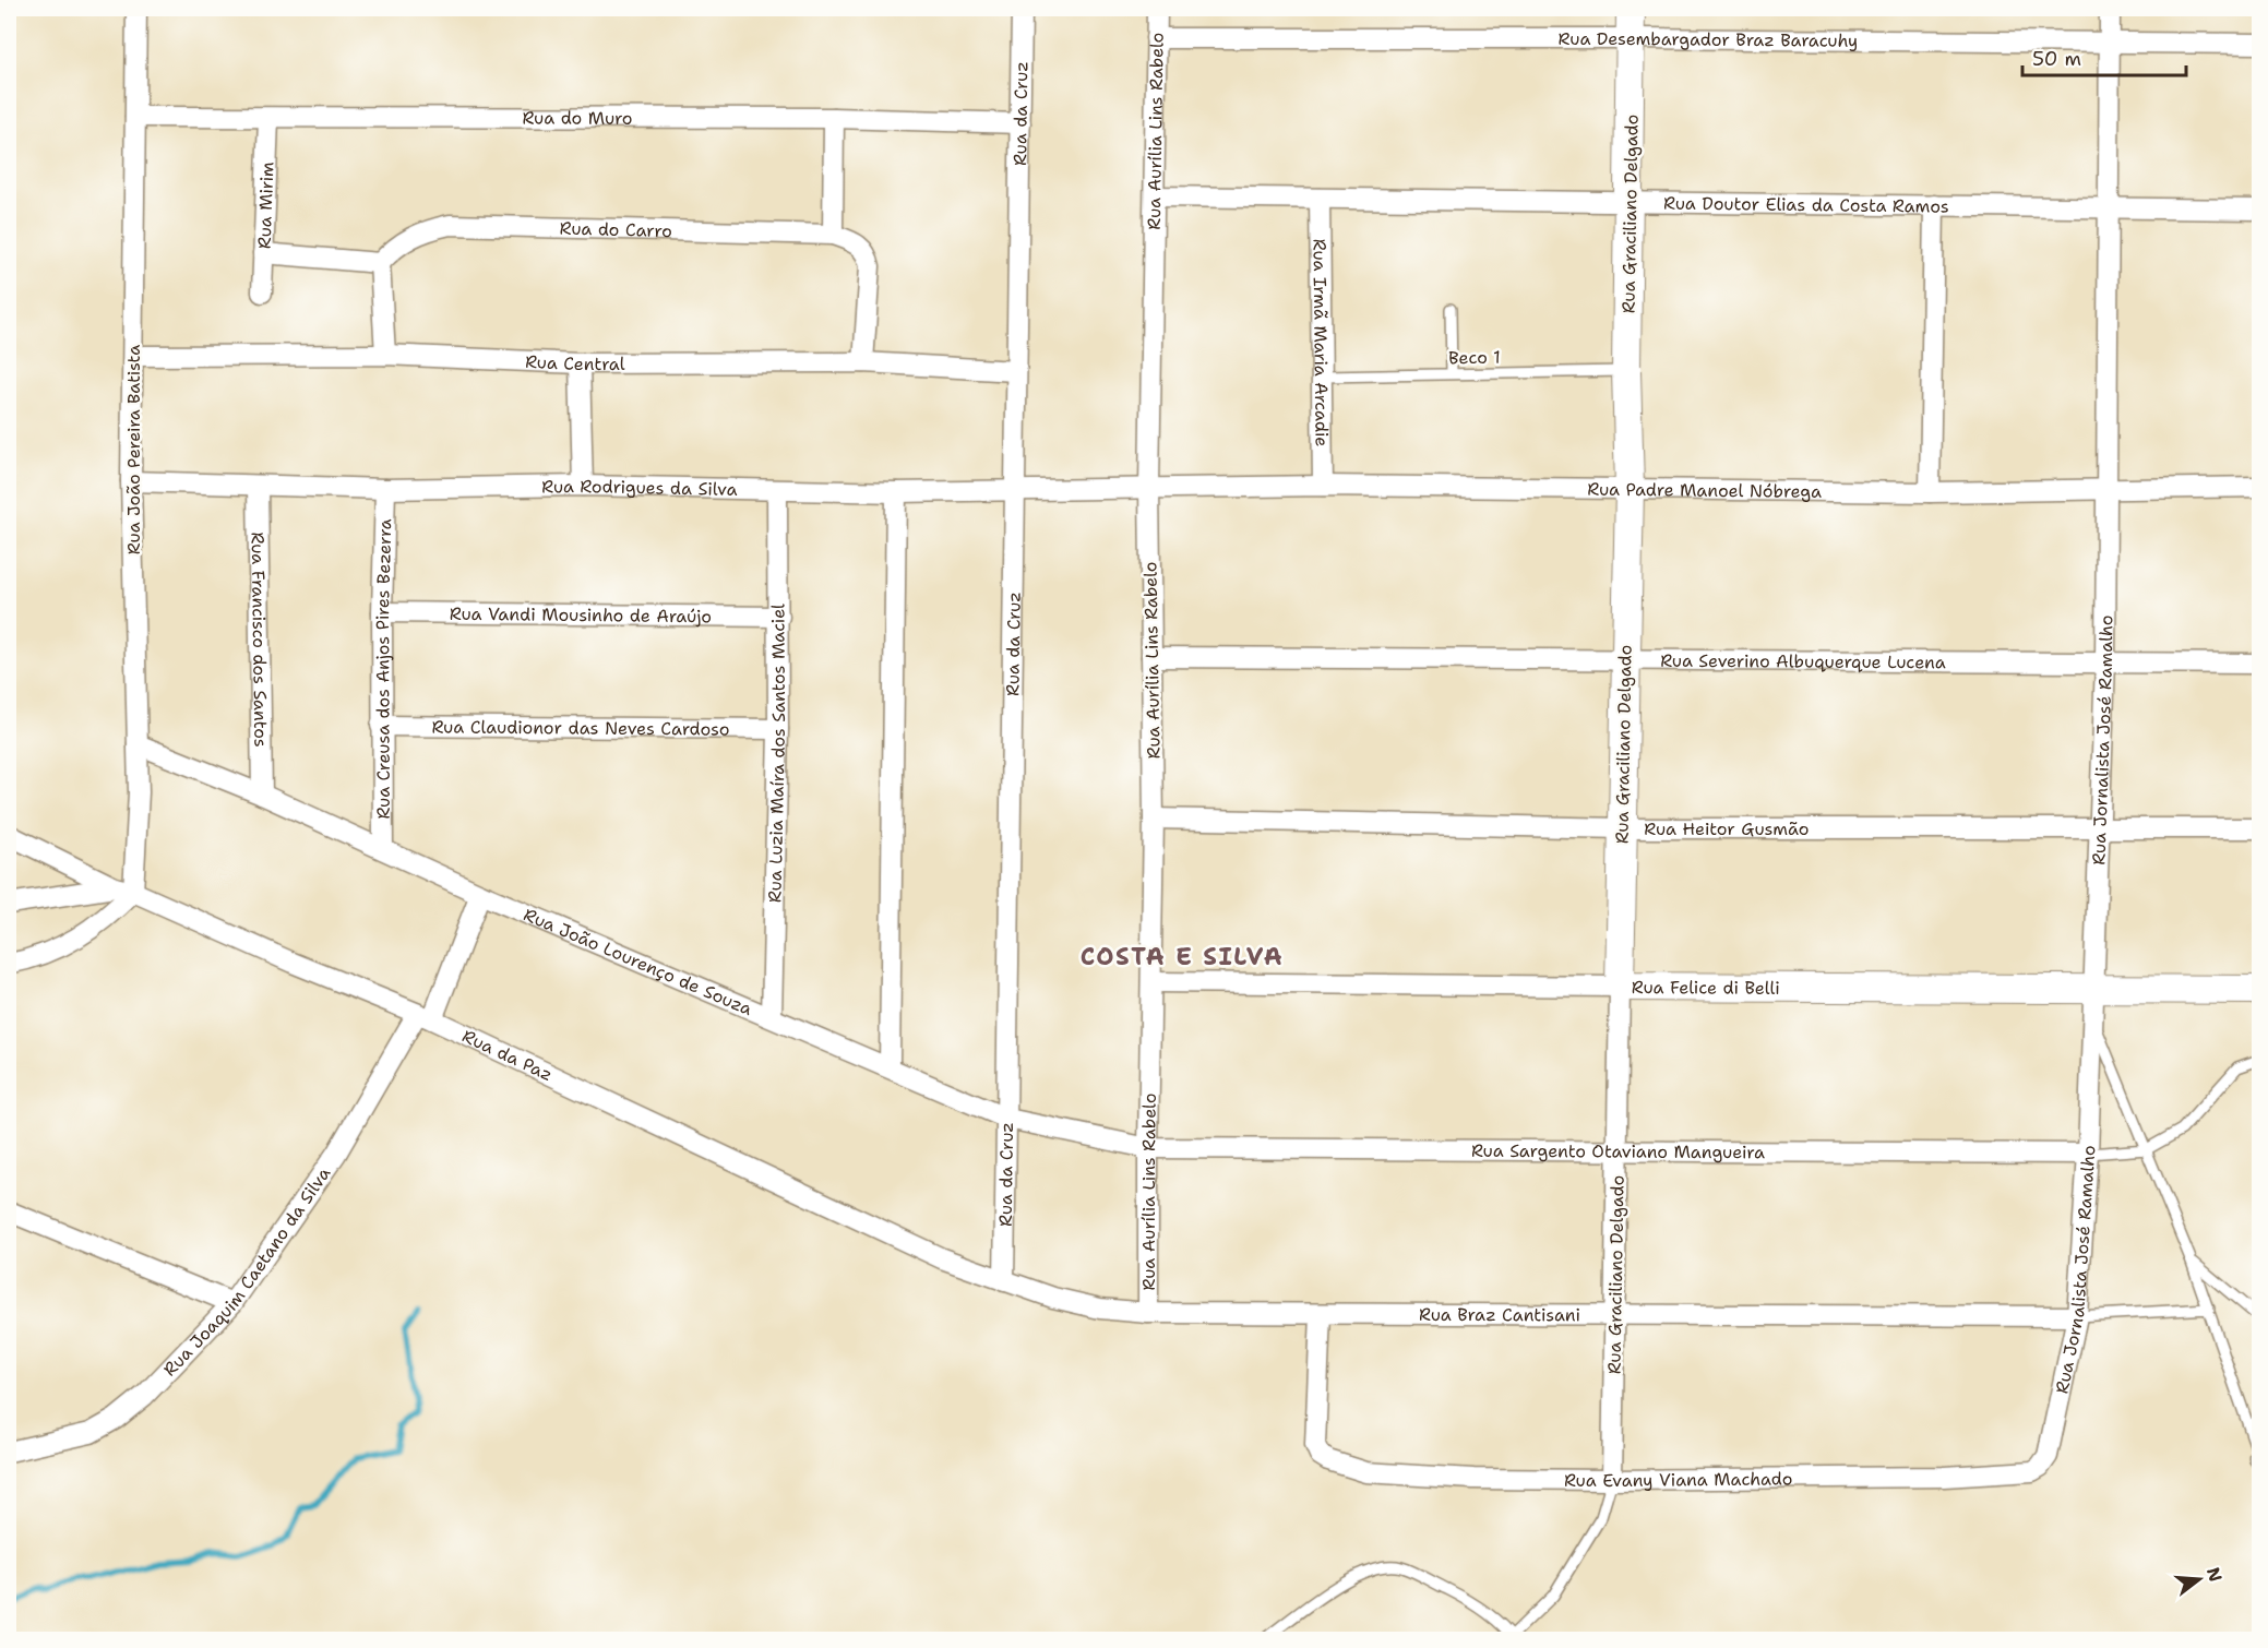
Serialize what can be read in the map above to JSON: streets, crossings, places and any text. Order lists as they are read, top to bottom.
{
  "streets": {
    "street": [
      "Rua Desembargador Braz Baracuhy",
      "Rua da Cruz",
      "Rua do Muro",
      "Rua Aurília Lins Rabelo",
      "Rua Doutor Elias da Costa Ramos",
      "Rua Mirim",
      "Rua Graciliano Delgado",
      "Rua do Carro",
      "Rua Irmã Maria Arcadie",
      "Rua Central",
      "Rua João Pereira Batista",
      "Rua Rodrigues da Silva",
      "Rua Padre Manoel Nóbrega",
      "Rua Vandi Mousinho de Araújo",
      "Rua Francisco dos Santos",
      "Rua Severino Albuquerque Lucena",
      "Rua Creusa dos Anjos Pires Bezerra",
      "Rua Claudionor das Neves Cardoso",
      "Rua Jornalista José Ramalho",
      "Rua Luzia Maíra dos Santos Maciel",
      "Rua Heitor Gusmão",
      "Rua João Lourenço de Souza",
      "Rua Felice di Belli",
      "Rua da Paz",
      "Rua Sargento Otaviano Mangueira",
      "Rua Joaquim Caetano da Silva",
      "Rua Braz Cantisani",
      "Rua Evany Viana Machado"
    ],
    "lane": ["Beco 1"]
  },
  "crossings": [
    ["Rua Desembargador Braz Baracuhy", "Rua Aurília Lins Rabelo"],
    ["Rua Desembargador Braz Baracuhy", "Rua Graciliano Delgado"],
    ["Rua Desembargador Braz Baracuhy", "Rua Jornalista José Ramalho"],
    ["Rua da Cruz", "Rua do Muro"],
    ["Rua da Cruz", "Rua Central"],
    ["Rua da Cruz", "Rua Rodrigues da Silva"],
    ["Rua da Cruz", "Rua João Lourenço de Souza"],
    ["Rua da Cruz", "Rua da Paz"],
    ["Rua da Cruz", "Rua Braz Cantisani"],
    ["Rua do Muro", "Rua Mirim"],
    ["Rua do Muro", "Rua João Pereira Batista"],
    ["Rua Aurília Lins Rabelo", "Rua Doutor Elias da Costa Ramos"],
    ["Rua Aurília Lins Rabelo", "Rua Rodrigues da Silva"],
    ["Rua Aurília Lins Rabelo", "Rua Padre Manoel Nóbrega"],
    ["Rua Aurília Lins Rabelo", "Rua Severino Albuquerque Lucena"],
    ["Rua Aurília Lins Rabelo", "Rua Heitor Gusmão"],
    ["Rua Aurília Lins Rabelo", "Rua João Lourenço de Souza"],
    ["Rua Aurília Lins Rabelo", "Rua Felice di Belli"],
    ["Rua Aurília Lins Rabelo", "Rua Sargento Otaviano Mangueira"],
    ["Rua Aurília Lins Rabelo", "Rua Braz Cantisani"],
    ["Rua Doutor Elias da Costa Ramos", "Rua Graciliano Delgado"],
    ["Rua Doutor Elias da Costa Ramos", "Rua Irmã Maria Arcadie"],
    ["Rua Doutor Elias da Costa Ramos", "Rua Jornalista José Ramalho"],
    ["Rua Graciliano Delgado", "Beco 1"],
    ["Rua Graciliano Delgado", "Rua Padre Manoel Nóbrega"],
    ["Rua Graciliano Delgado", "Rua Severino Albuquerque Lucena"],
    ["Rua Graciliano Delgado", "Rua Heitor Gusmão"],
    ["Rua Graciliano Delgado", "Rua Felice di Belli"],
    ["Rua Graciliano Delgado", "Rua Sargento Otaviano Mangueira"],
    ["Rua Graciliano Delgado", "Rua Braz Cantisani"],
    ["Rua Graciliano Delgado", "Rua Evany Viana Machado"],
    ["Rua do Carro", "Rua Central"],
    ["Rua Irmã Maria Arcadie", "Beco 1"],
    ["Rua Irmã Maria Arcadie", "Rua Padre Manoel Nóbrega"],
    ["Rua Central", "Rua João Pereira Batista"],
    ["Rua João Pereira Batista", "Rua Rodrigues da Silva"],
    ["Rua João Pereira Batista", "Rua João Lourenço de Souza"],
    ["Rua João Pereira Batista", "Rua da Paz"],
    ["Rua Rodrigues da Silva", "Rua Padre Manoel Nóbrega"],
    ["Rua Rodrigues da Silva", "Rua Francisco dos Santos"],
    ["Rua Rodrigues da Silva", "Rua Creusa dos Anjos Pires Bezerra"],
    ["Rua Rodrigues da Silva", "Rua Luzia Maíra dos Santos Maciel"],
    ["Rua Padre Manoel Nóbrega", "Rua Jornalista José Ramalho"],
    ["Rua Vandi Mousinho de Araújo", "Rua Creusa dos Anjos Pires Bezerra"],
    ["Rua Vandi Mousinho de Araújo", "Rua Luzia Maíra dos Santos Maciel"],
    ["Rua Francisco dos Santos", "Rua João Lourenço de Souza"],
    ["Rua Severino Albuquerque Lucena", "Rua Jornalista José Ramalho"],
    ["Rua Creusa dos Anjos Pires Bezerra", "Rua Claudionor das Neves Cardoso"],
    ["Rua Creusa dos Anjos Pires Bezerra", "Rua João Lourenço de Souza"],
    ["Rua Claudionor das Neves Cardoso", "Rua Luzia Maíra dos Santos Maciel"],
    ["Rua Jornalista José Ramalho", "Rua Heitor Gusmão"],
    ["Rua Jornalista José Ramalho", "Rua Felice di Belli"],
    ["Rua Jornalista José Ramalho", "Rua Sargento Otaviano Mangueira"],
    ["Rua Jornalista José Ramalho", "Rua Braz Cantisani"],
    ["Rua Jornalista José Ramalho", "Rua Evany Viana Machado"],
    ["Rua Luzia Maíra dos Santos Maciel", "Rua João Lourenço de Souza"],
    ["Rua João Lourenço de Souza", "Rua Sargento Otaviano Mangueira"],
    ["Rua João Lourenço de Souza", "Rua Joaquim Caetano da Silva"],
    ["Rua da Paz", "Rua Joaquim Caetano da Silva"],
    ["Rua da Paz", "Rua Braz Cantisani"],
    ["Rua Braz Cantisani", "Rua Evany Viana Machado"]
  ],
  "districts": ["COSTA E SILVA"],
  "scale_bar": "50 m",
  "north": "right"
}
